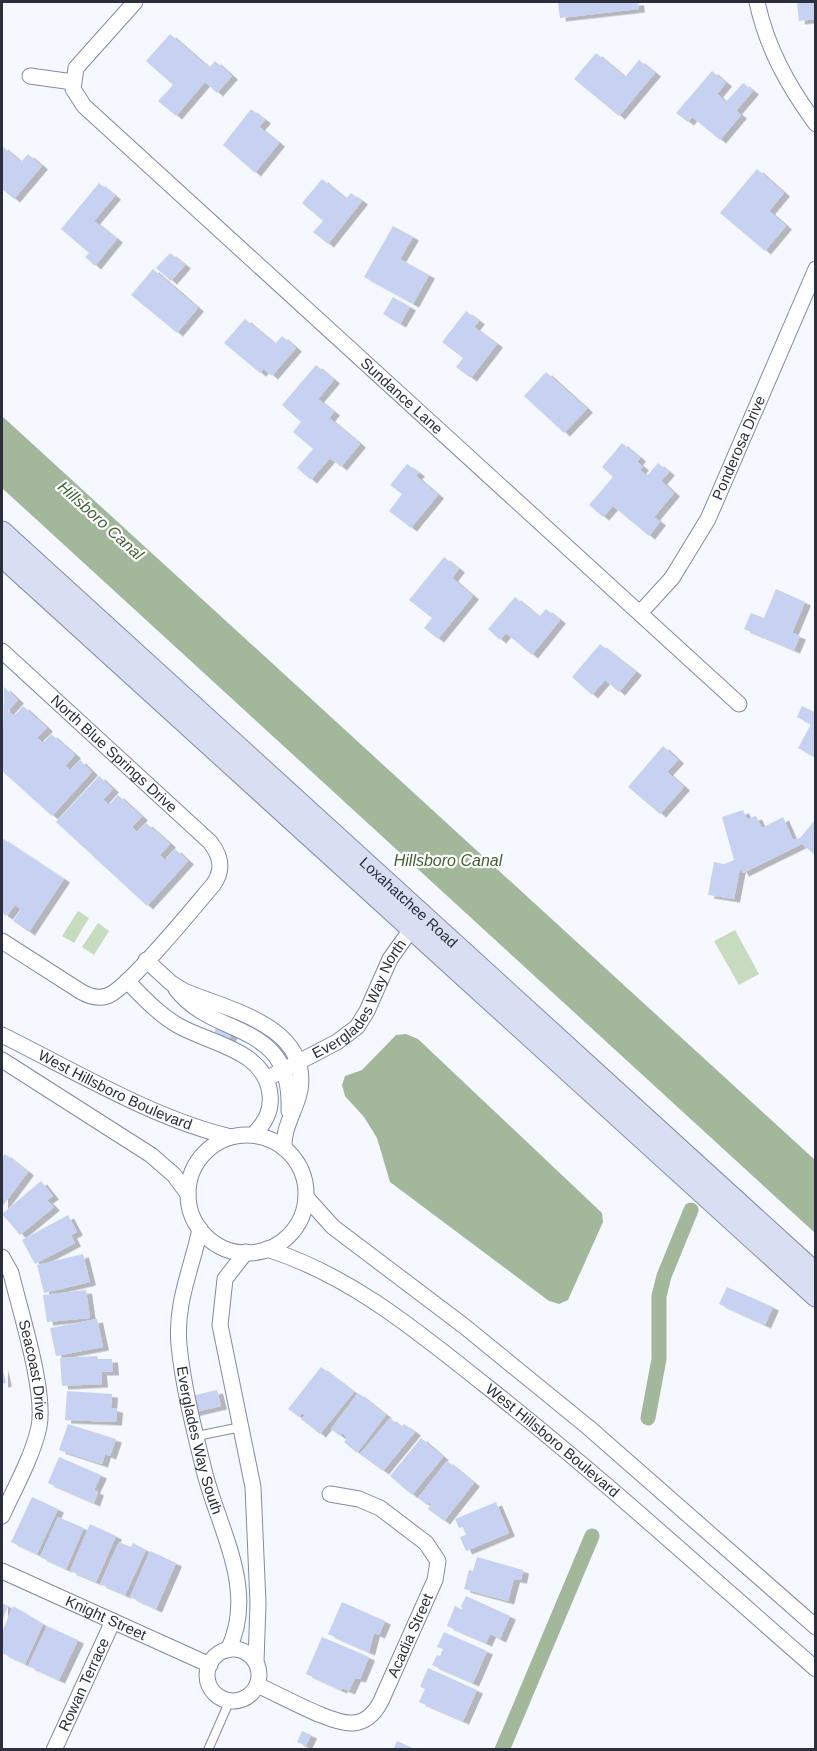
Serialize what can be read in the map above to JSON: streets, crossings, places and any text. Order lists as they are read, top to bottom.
{
  "streets": {
    "main road": ["Loxahatchee Road"],
    "street": [
      "Sundance Lane",
      "Ponderosa Drive",
      "North Blue Springs Drive",
      "Everglades Way North",
      "West Hillsboro Boulevard",
      "Seacoast Drive",
      "Everglades Way South",
      "Knight Street",
      "Acadia Street",
      "Rowan Terrace"
    ]
  },
  "crossings": [
    ["Sundance Lane", "Ponderosa Drive"],
    ["North Blue Springs Drive", "Everglades Way North"],
    ["Loxahatchee Road", "Everglades Way North"],
    ["Everglades Way North", "West Hillsboro Boulevard"],
    ["Everglades Way North", "Everglades Way South"],
    ["West Hillsboro Boulevard", "Everglades Way South"],
    ["Everglades Way South", "Knight Street"],
    ["Everglades Way South", "Acadia Street"],
    ["Knight Street", "Acadia Street"],
    ["Knight Street", "Rowan Terrace"]
  ],
  "water": ["Hillsboro Canal"]
}
